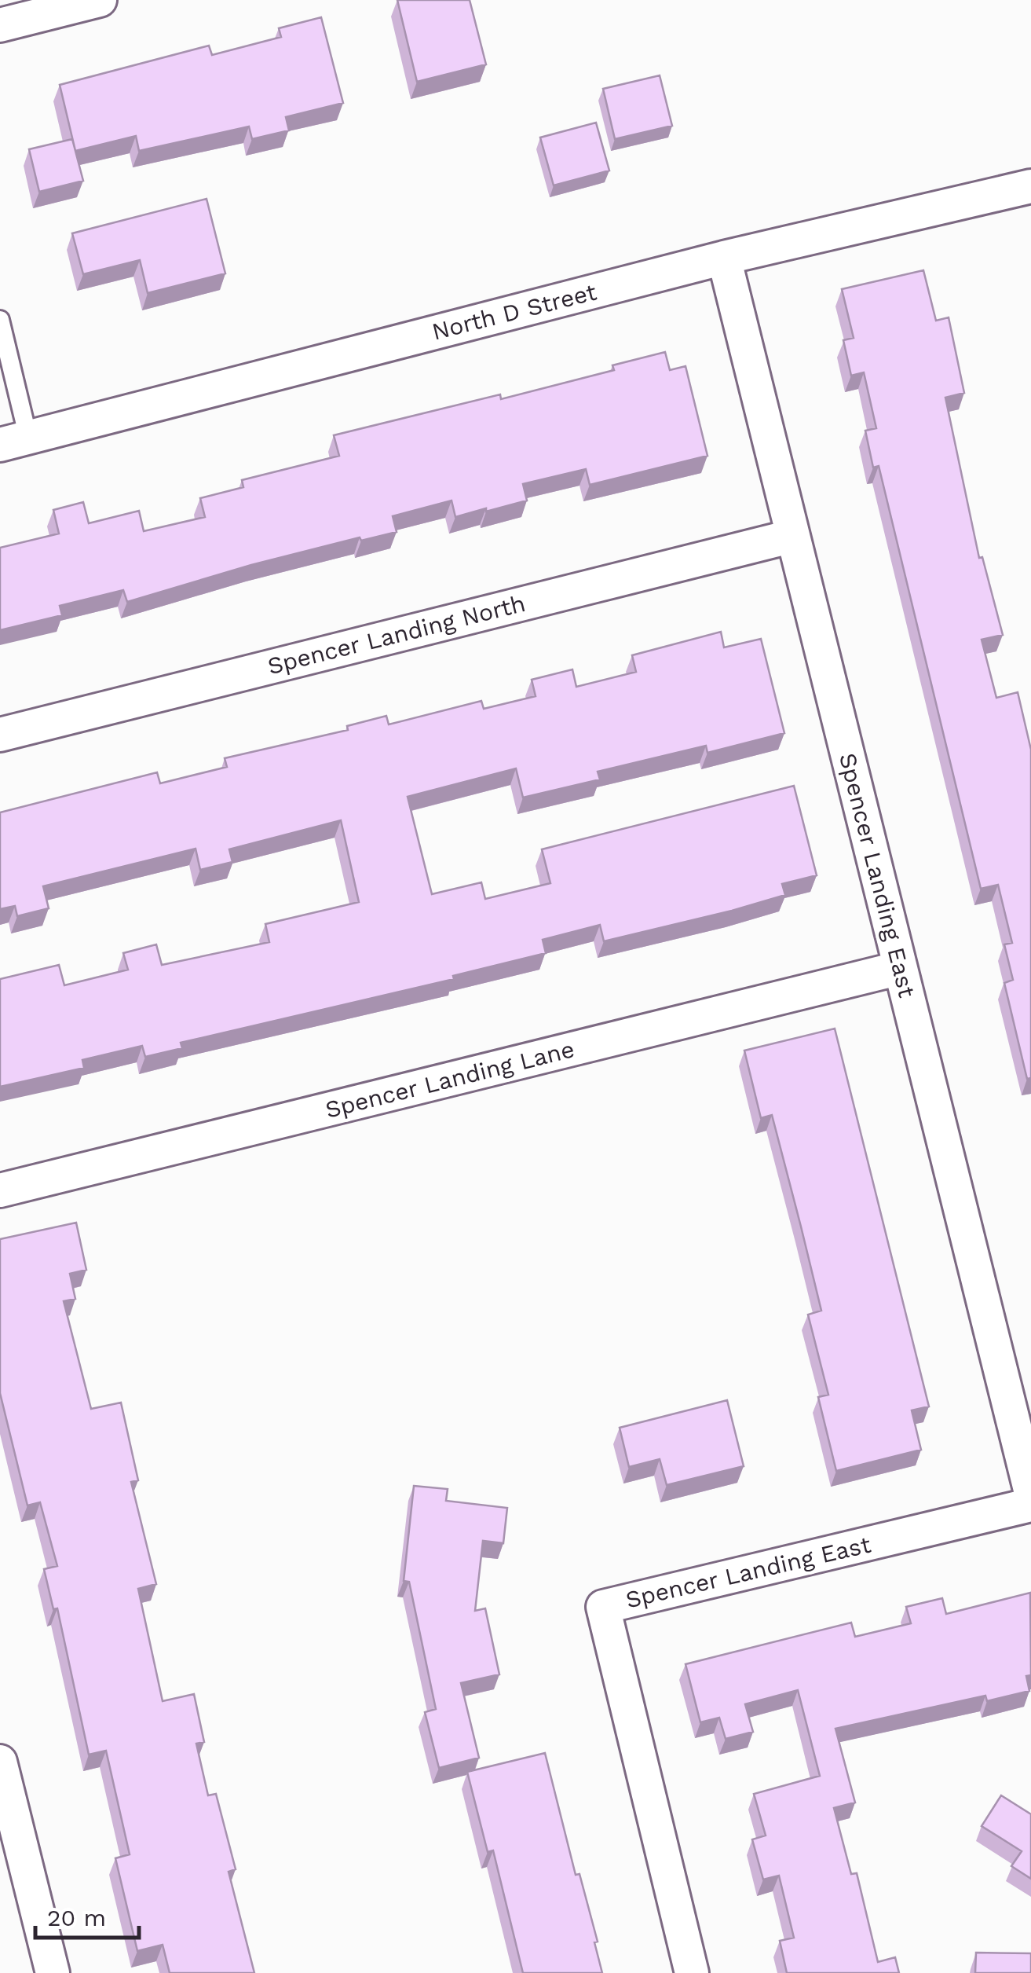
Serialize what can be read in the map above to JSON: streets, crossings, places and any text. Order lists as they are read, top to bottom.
{
  "streets": {
    "street": [
      "North D Street",
      "Spencer Landing North",
      "Spencer Landing East",
      "Spencer Landing Lane"
    ]
  },
  "crossings": [
    ["North D Street", "Spencer Landing East"],
    ["Spencer Landing North", "Spencer Landing East"],
    ["Spencer Landing East", "Spencer Landing Lane"]
  ],
  "scale_bar": "20 m"
}
